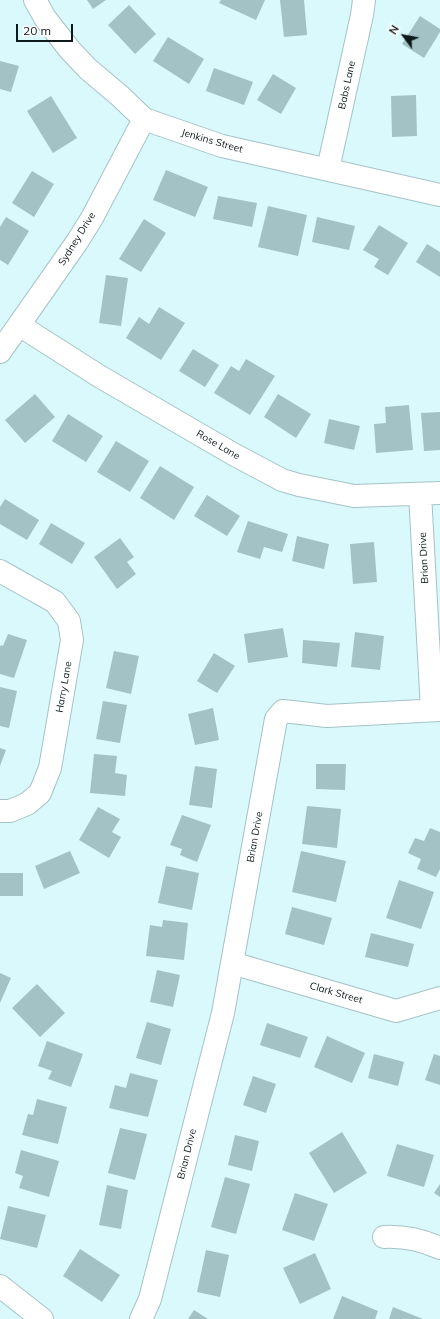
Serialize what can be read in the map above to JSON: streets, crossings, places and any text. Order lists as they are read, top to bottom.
{
  "streets": {
    "street": [
      "Babs Lane",
      "Jenkins Street",
      "Sydney Drive",
      "Rose Lane",
      "Brian Drive",
      "Harry Lane",
      "Clark Street"
    ]
  },
  "crossings": [
    ["Babs Lane", "Jenkins Street"],
    ["Jenkins Street", "Sydney Drive"],
    ["Sydney Drive", "Rose Lane"],
    ["Rose Lane", "Brian Drive"],
    ["Brian Drive", "Clark Street"]
  ],
  "scale_bar": "20 m",
  "north": "top left"
}
